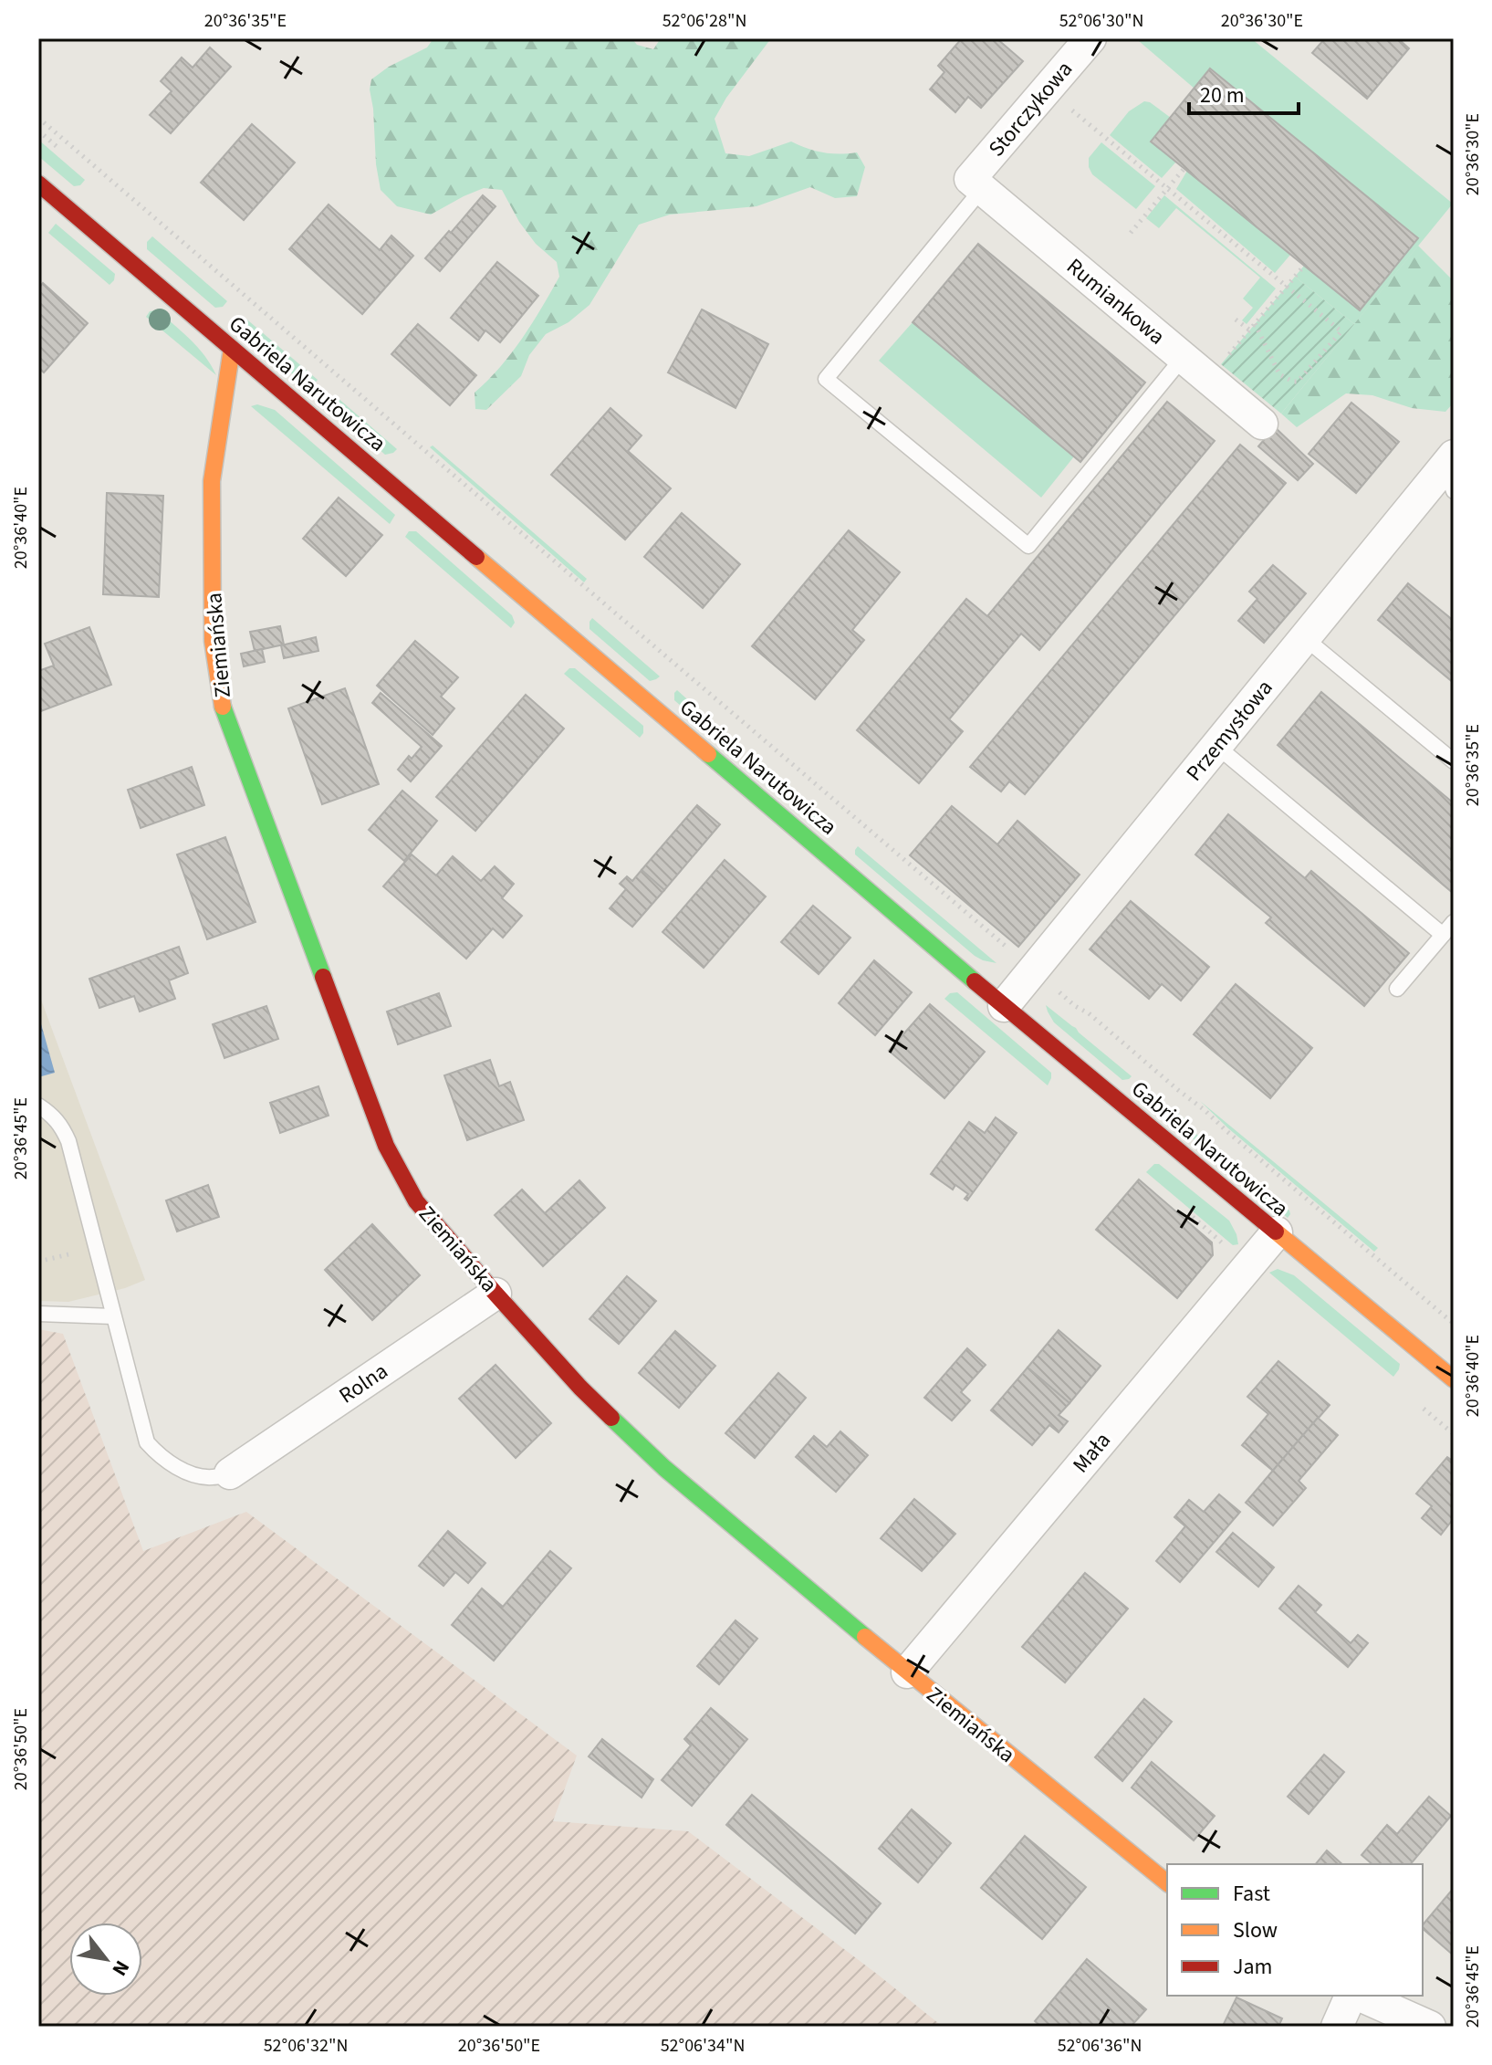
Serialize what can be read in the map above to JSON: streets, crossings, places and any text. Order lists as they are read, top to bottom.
{
  "streets": {
    "street": [
      "Storczykowa",
      "Rumiankowa",
      "Gabriela Narutowicza",
      "Ziemiańska",
      "Przemysłowa",
      "Rolna",
      "Mała"
    ]
  },
  "crossings": [
    ["Storczykowa", "Rumiankowa"],
    ["Gabriela Narutowicza", "Ziemiańska"],
    ["Gabriela Narutowicza", "Przemysłowa"],
    ["Gabriela Narutowicza", "Mała"],
    ["Ziemiańska", "Rolna"],
    ["Ziemiańska", "Mała"]
  ],
  "legend": ["Fast", "Slow", "Jam"],
  "scale_bar": "20 m",
  "north": "bottom right",
  "coordinates": [
    "20°36'35\"E",
    "52°06'28\"N",
    "52°06'30\"N",
    "20°36'30\"E",
    "20°36'40\"E",
    "20°36'45\"E",
    "20°36'50\"E",
    "52°06'32\"N",
    "52°06'34\"N",
    "52°06'36\"N"
  ]
}
